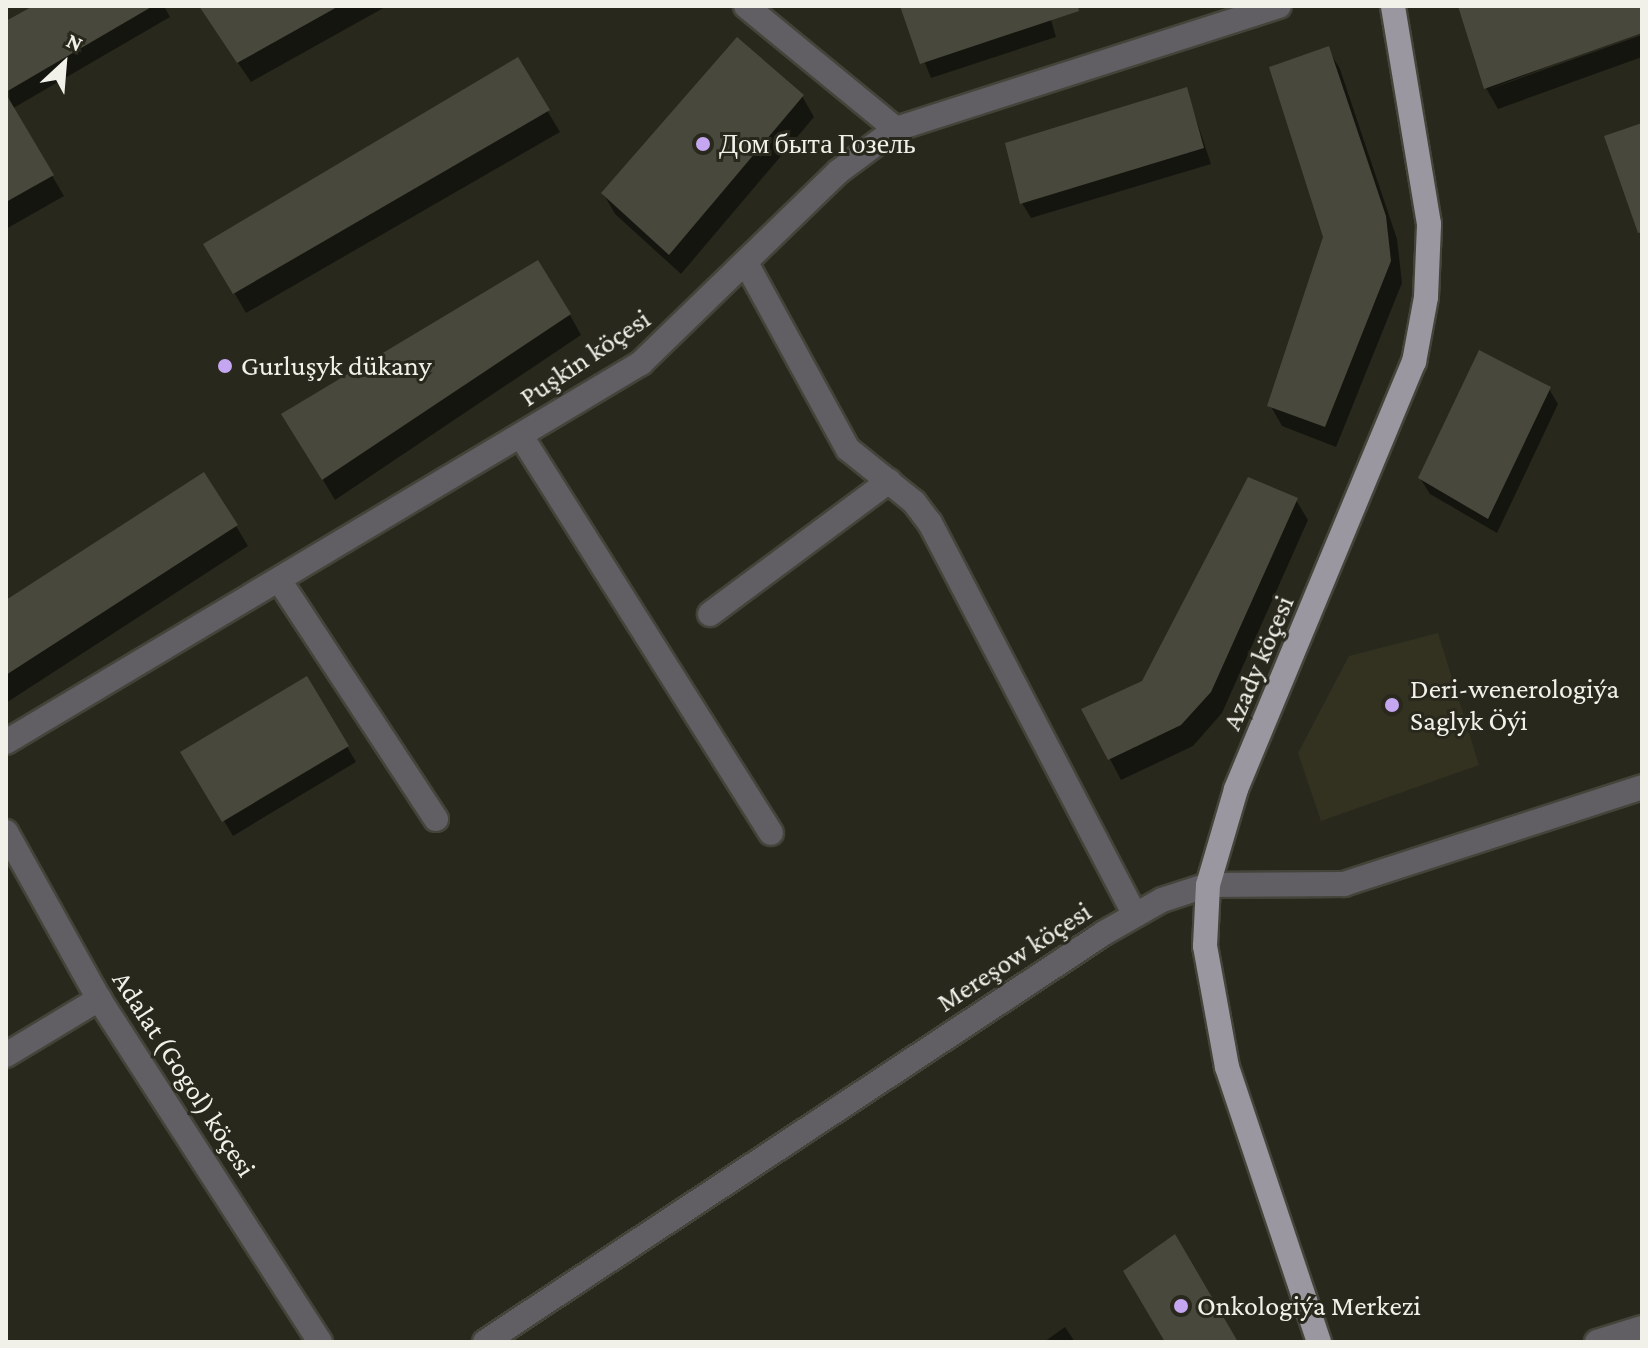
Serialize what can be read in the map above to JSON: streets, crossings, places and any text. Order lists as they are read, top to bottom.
{
  "streets": {
    "main road": ["Azady köçesi"],
    "street": ["Puşkin köçesi", "Mereşow köçesi", "Adalat (Gogol) köçesi"]
  },
  "crossings": [
    ["Azady köçesi", "Mereşow köçesi"]
  ],
  "places": [
    "Дом быта Гозель",
    "Gurluşyk dükany",
    "Deri-wenerologiýa Saglyk Öýi",
    "Onkologiýa Merkezi"
  ],
  "north": "top right"
}
